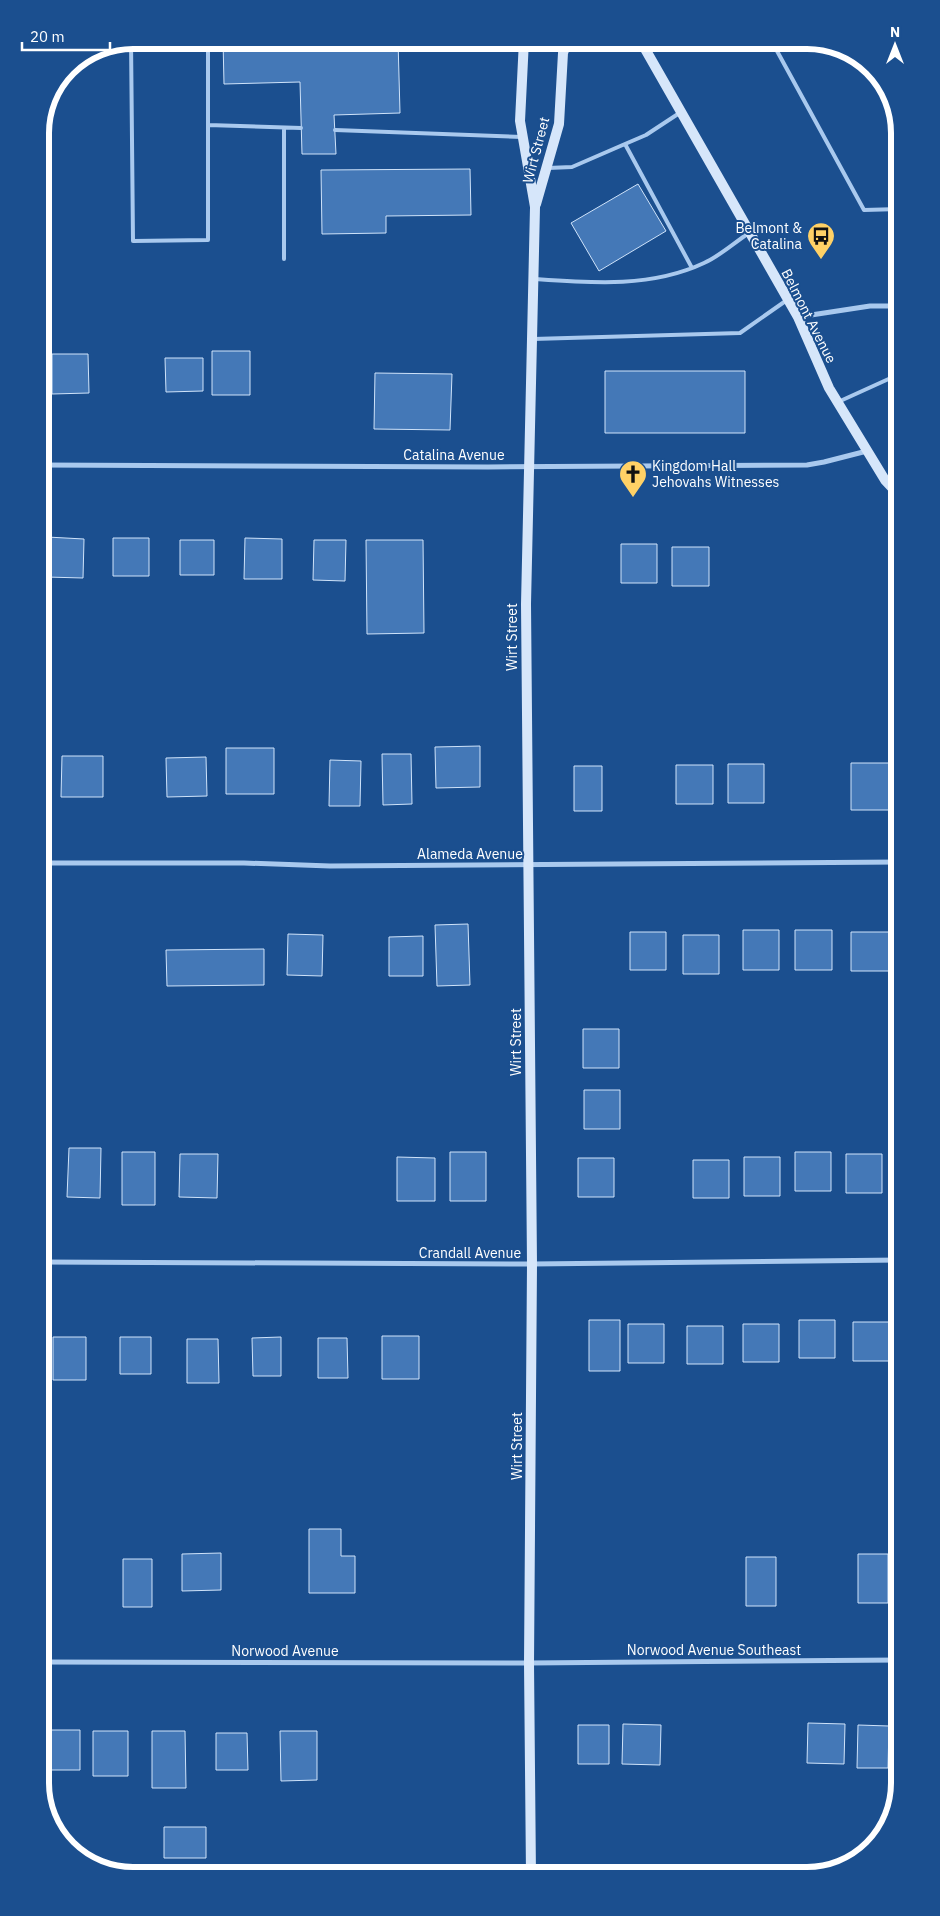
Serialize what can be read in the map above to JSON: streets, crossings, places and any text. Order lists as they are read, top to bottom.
{
  "streets": {
    "main road": ["Wirt Street", "Belmont Avenue"],
    "street": [
      "Catalina Avenue",
      "Alameda Avenue",
      "Crandall Avenue",
      "Norwood Avenue Southeast",
      "Norwood Avenue"
    ]
  },
  "crossings": [
    ["Wirt Street", "Catalina Avenue"],
    ["Wirt Street", "Alameda Avenue"],
    ["Wirt Street", "Crandall Avenue"],
    ["Wirt Street", "Norwood Avenue Southeast"],
    ["Wirt Street", "Norwood Avenue"],
    ["Belmont Avenue", "Catalina Avenue"],
    ["Norwood Avenue Southeast", "Norwood Avenue"]
  ],
  "places": {
    "bus stop": ["Belmont & Catalina"],
    "church": ["Kingdom Hall Jehovahs Witnesses"]
  },
  "scale_bar": "20 m",
  "north": "top"
}
